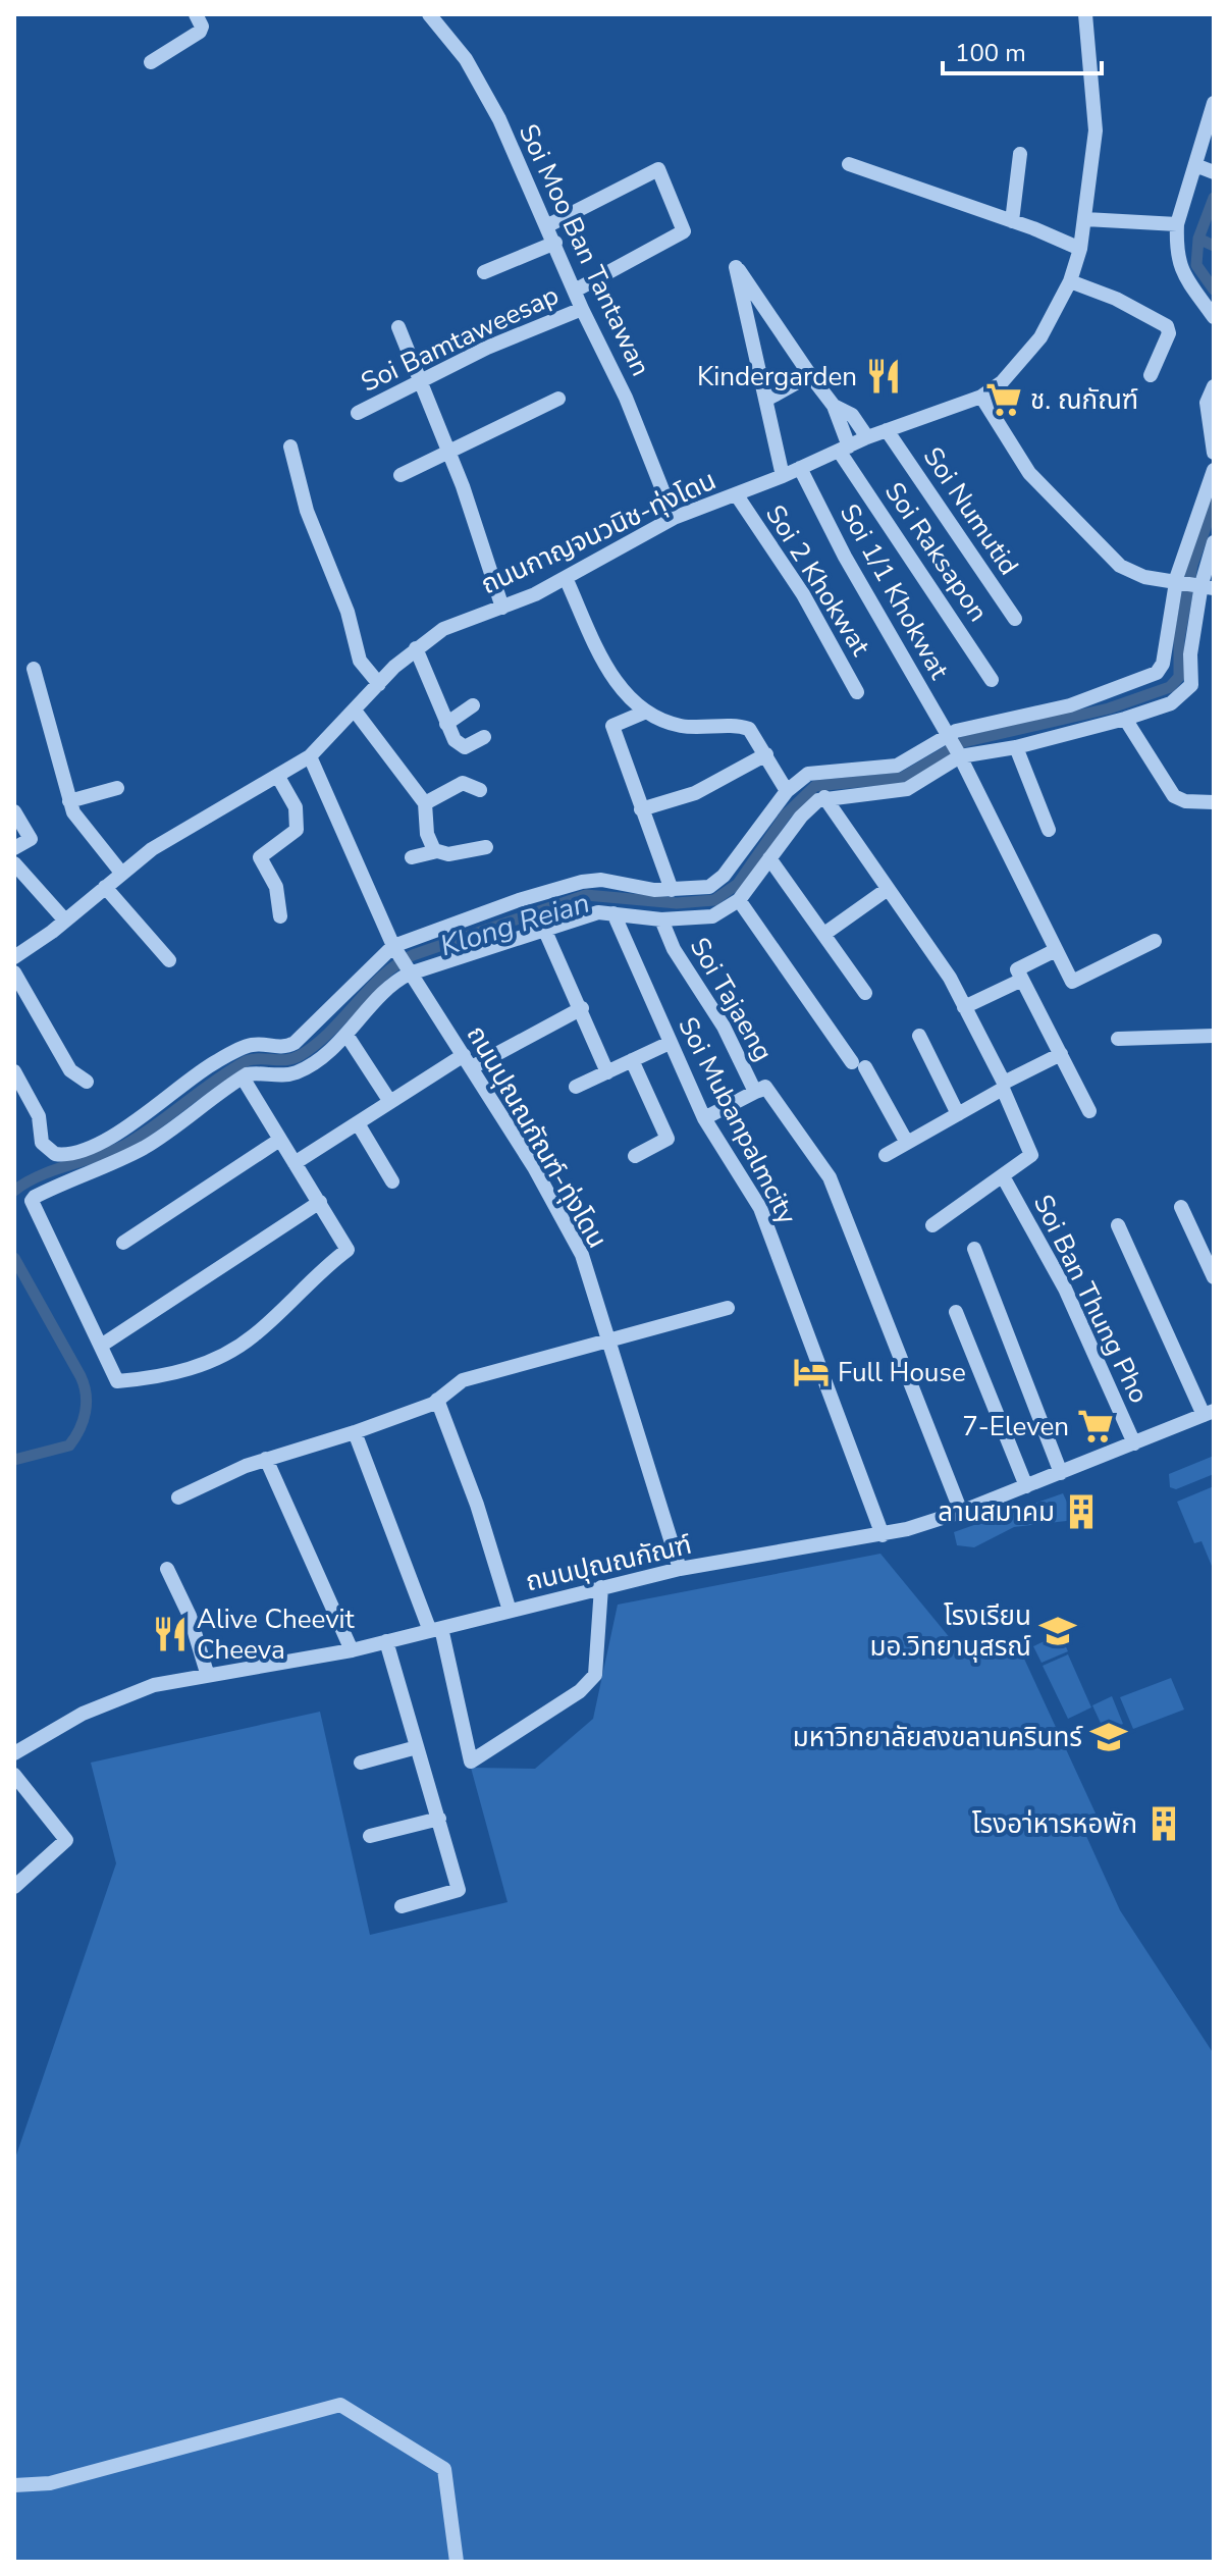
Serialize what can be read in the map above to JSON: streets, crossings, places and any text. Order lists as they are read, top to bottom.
{
  "streets": {
    "street": [
      "Soi Moo Ban Tantawan",
      "Soi Bamtaweesap",
      "Soi Numutid",
      "ถนนกาญจนวนิช-ทุ่งโดน",
      "Soi Raksapon",
      "Soi 2 Khokwat",
      "Soi 1/1 Khokwat",
      "Soi Tajaeng",
      "Soi Mubanpalmcity",
      "ถนนปุณณกัณฑ์-ทุ่งโดน",
      "Soi Ban Thung Pho",
      "ถนนปุณณกัณฑ์"
    ]
  },
  "crossings": [
    ["Soi Moo Ban Tantawan", "Soi Bamtaweesap"],
    ["Soi Moo Ban Tantawan", "ถนนกาญจนวนิช-ทุ่งโดน"],
    ["Soi Numutid", "ถนนกาญจนวนิช-ทุ่งโดน"],
    ["ถนนกาญจนวนิช-ทุ่งโดน", "Soi Raksapon"],
    ["ถนนกาญจนวนิช-ทุ่งโดน", "Soi 2 Khokwat"],
    ["ถนนกาญจนวนิช-ทุ่งโดน", "Soi 1/1 Khokwat"],
    ["ถนนกาญจนวนิช-ทุ่งโดน", "ถนนปุณณกัณฑ์-ทุ่งโดน"],
    ["Soi Tajaeng", "ถนนปุณณกัณฑ์"],
    ["Soi Mubanpalmcity", "ถนนปุณณกัณฑ์"],
    ["ถนนปุณณกัณฑ์-ทุ่งโดน", "ถนนปุณณกัณฑ์"],
    ["Soi Ban Thung Pho", "ถนนปุณณกัณฑ์"]
  ],
  "water": ["Klong Reian"],
  "places": {
    "restaurant": ["Kindergarden", "Alive Cheevit Cheeva"],
    "supermarket": ["ช. ณกัณฑ์", "7-Eleven"],
    "hotel": ["Full House"],
    "building": ["ลานสมาคม", "โรงอา่หารหอพัก"],
    "school or university": ["โรงเรียน มอ.วิทยานุสรณ์", "มหาวิทยาลัยสงขลานครินทร์"]
  },
  "scale_bar": "100 m"
}
